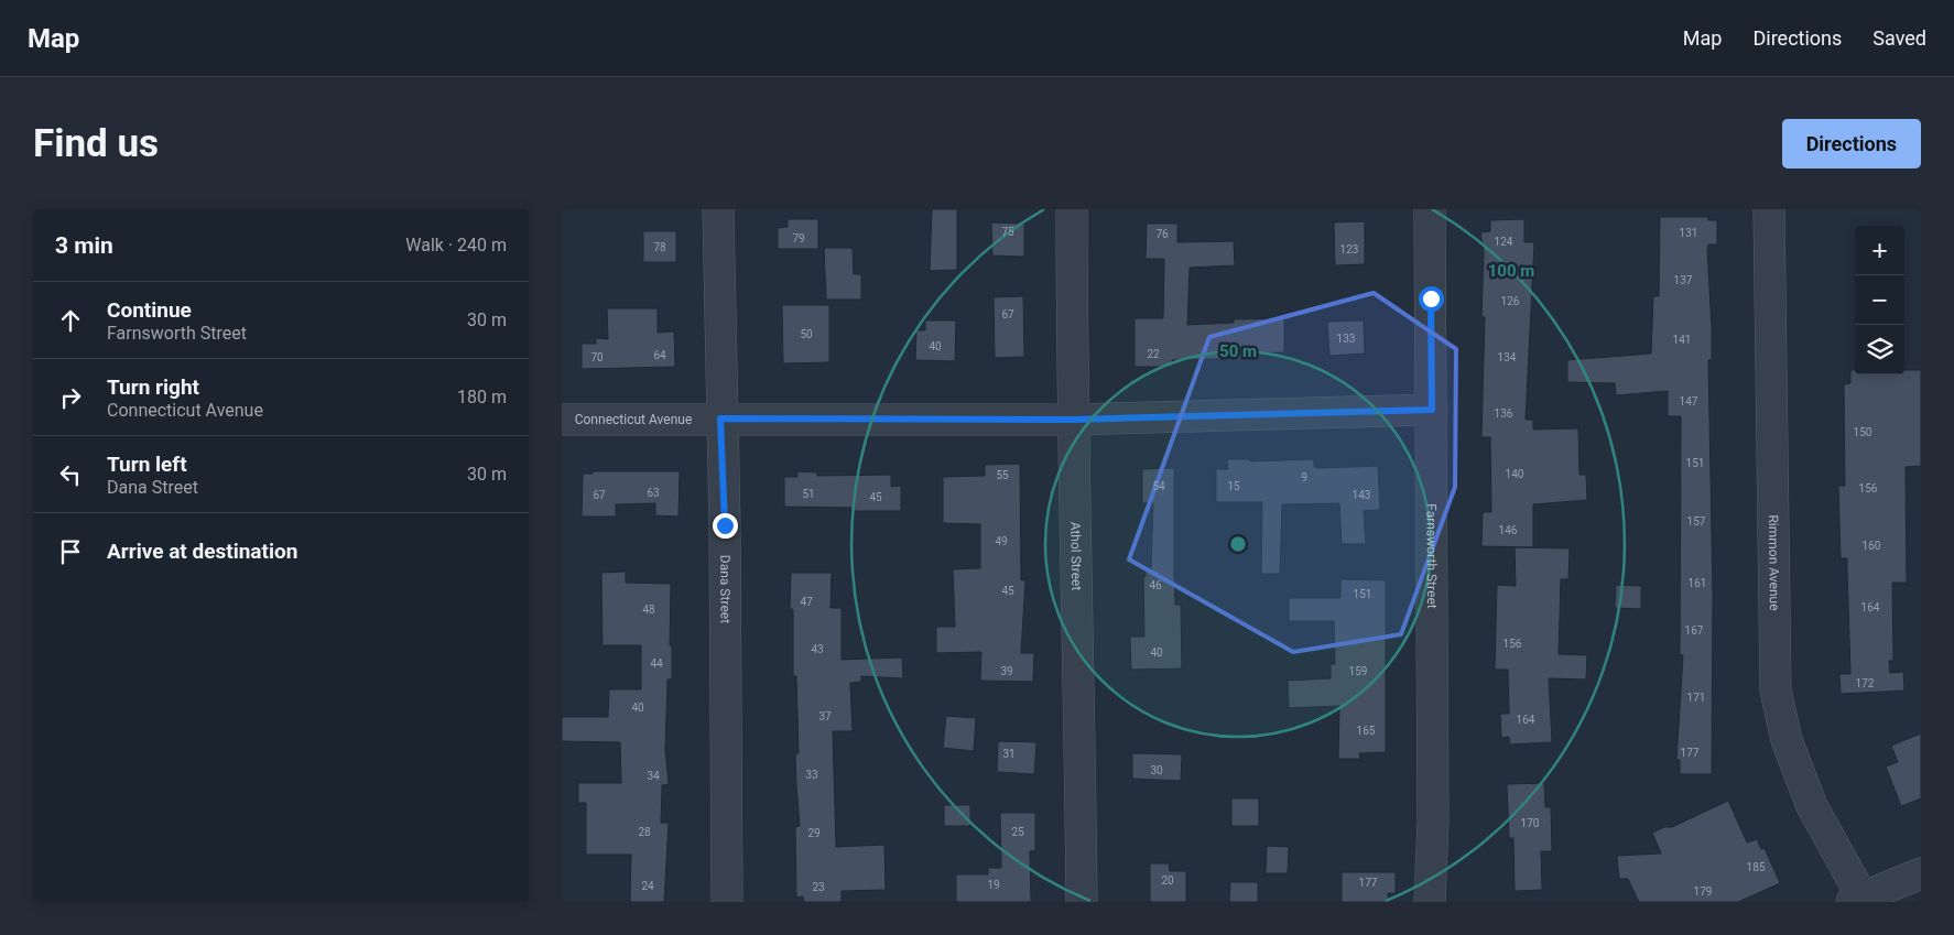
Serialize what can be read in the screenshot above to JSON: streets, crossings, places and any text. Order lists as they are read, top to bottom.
{
  "streets": {
    "street": [
      "Connecticut Avenue",
      "Athol Street",
      "Farnsworth Street",
      "Rimmon Avenue",
      "Dana Street"
    ]
  },
  "crossings": [
    ["Connecticut Avenue", "Athol Street"],
    ["Connecticut Avenue", "Farnsworth Street"],
    ["Connecticut Avenue", "Dana Street"]
  ],
  "house_numbers": [
    "75",
    "131",
    "76",
    "79",
    "124",
    "78",
    "123",
    "137",
    "126",
    "67",
    "50",
    "133",
    "141",
    "40",
    "22",
    "64",
    "70",
    "134",
    "147",
    "136",
    "150",
    "151",
    "140",
    "55",
    "9",
    "54",
    "15",
    "156",
    "63",
    "51",
    "67",
    "143",
    "45",
    "157",
    "146",
    "49",
    "160",
    "161",
    "46",
    "45",
    "151",
    "47",
    "164",
    "48",
    "167",
    "156",
    "43",
    "40",
    "44",
    "39",
    "159",
    "172",
    "171",
    "40",
    "37",
    "164",
    "165",
    "177",
    "31",
    "30",
    "33",
    "34",
    "170",
    "28",
    "25",
    "29",
    "185",
    "20",
    "177",
    "19",
    "24",
    "23",
    "179"
  ],
  "page": {
    "header": "Map",
    "nav": ["Map", "Directions", "Saved"],
    "buttons": "Directions",
    "title": "Find us",
    "heading": ["3 min", "Walk · 240 m"],
    "map_buttons": ["+", "−"],
    "list": [
      ["Continue", "Farnsworth Street", "30 m"],
      ["Turn right", "Connecticut Avenue", "180 m"],
      ["Turn left", "Dana Street", "30 m"],
      "Arrive at destination"
    ]
  },
  "rings": ["100 m", "50 m"]
}
